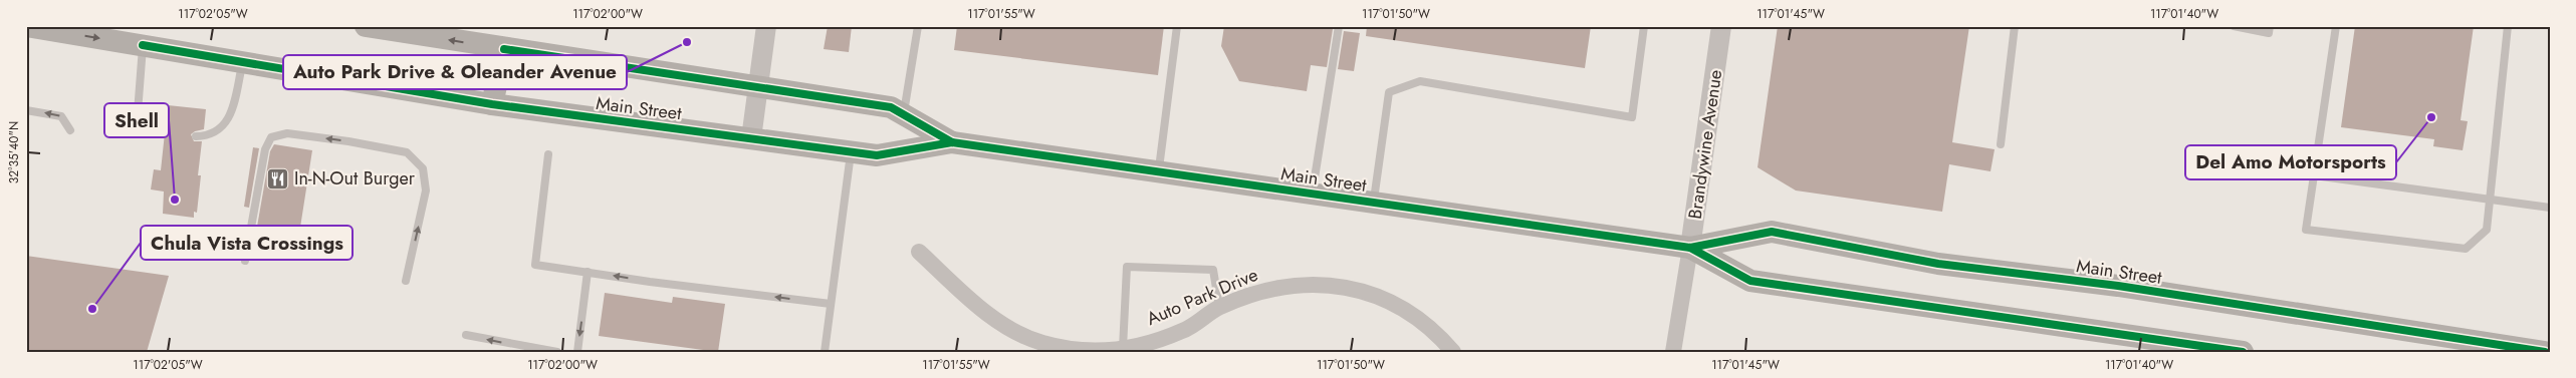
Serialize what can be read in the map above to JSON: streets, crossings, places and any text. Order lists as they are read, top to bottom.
{
  "streets": {
    "main road": ["Main Street"],
    "street": ["Brandywine Avenue", "Auto Park Drive"]
  },
  "crossings": [
    ["Main Street", "Brandywine Avenue"]
  ],
  "places": {
    "other": [
      "Auto Park Drive & Oleander Avenue",
      "Del Amo Motorsports",
      "Shell",
      "Chula Vista Crossings"
    ],
    "restaurant": ["In-N-Out Burger"]
  },
  "coordinates": [
    "117°02'05\"W",
    "117°02'00\"W",
    "117°01'55\"W",
    "117°01'50\"W",
    "117°01'45\"W",
    "117°01'40\"W",
    "32°35'40\"N"
  ]
}
